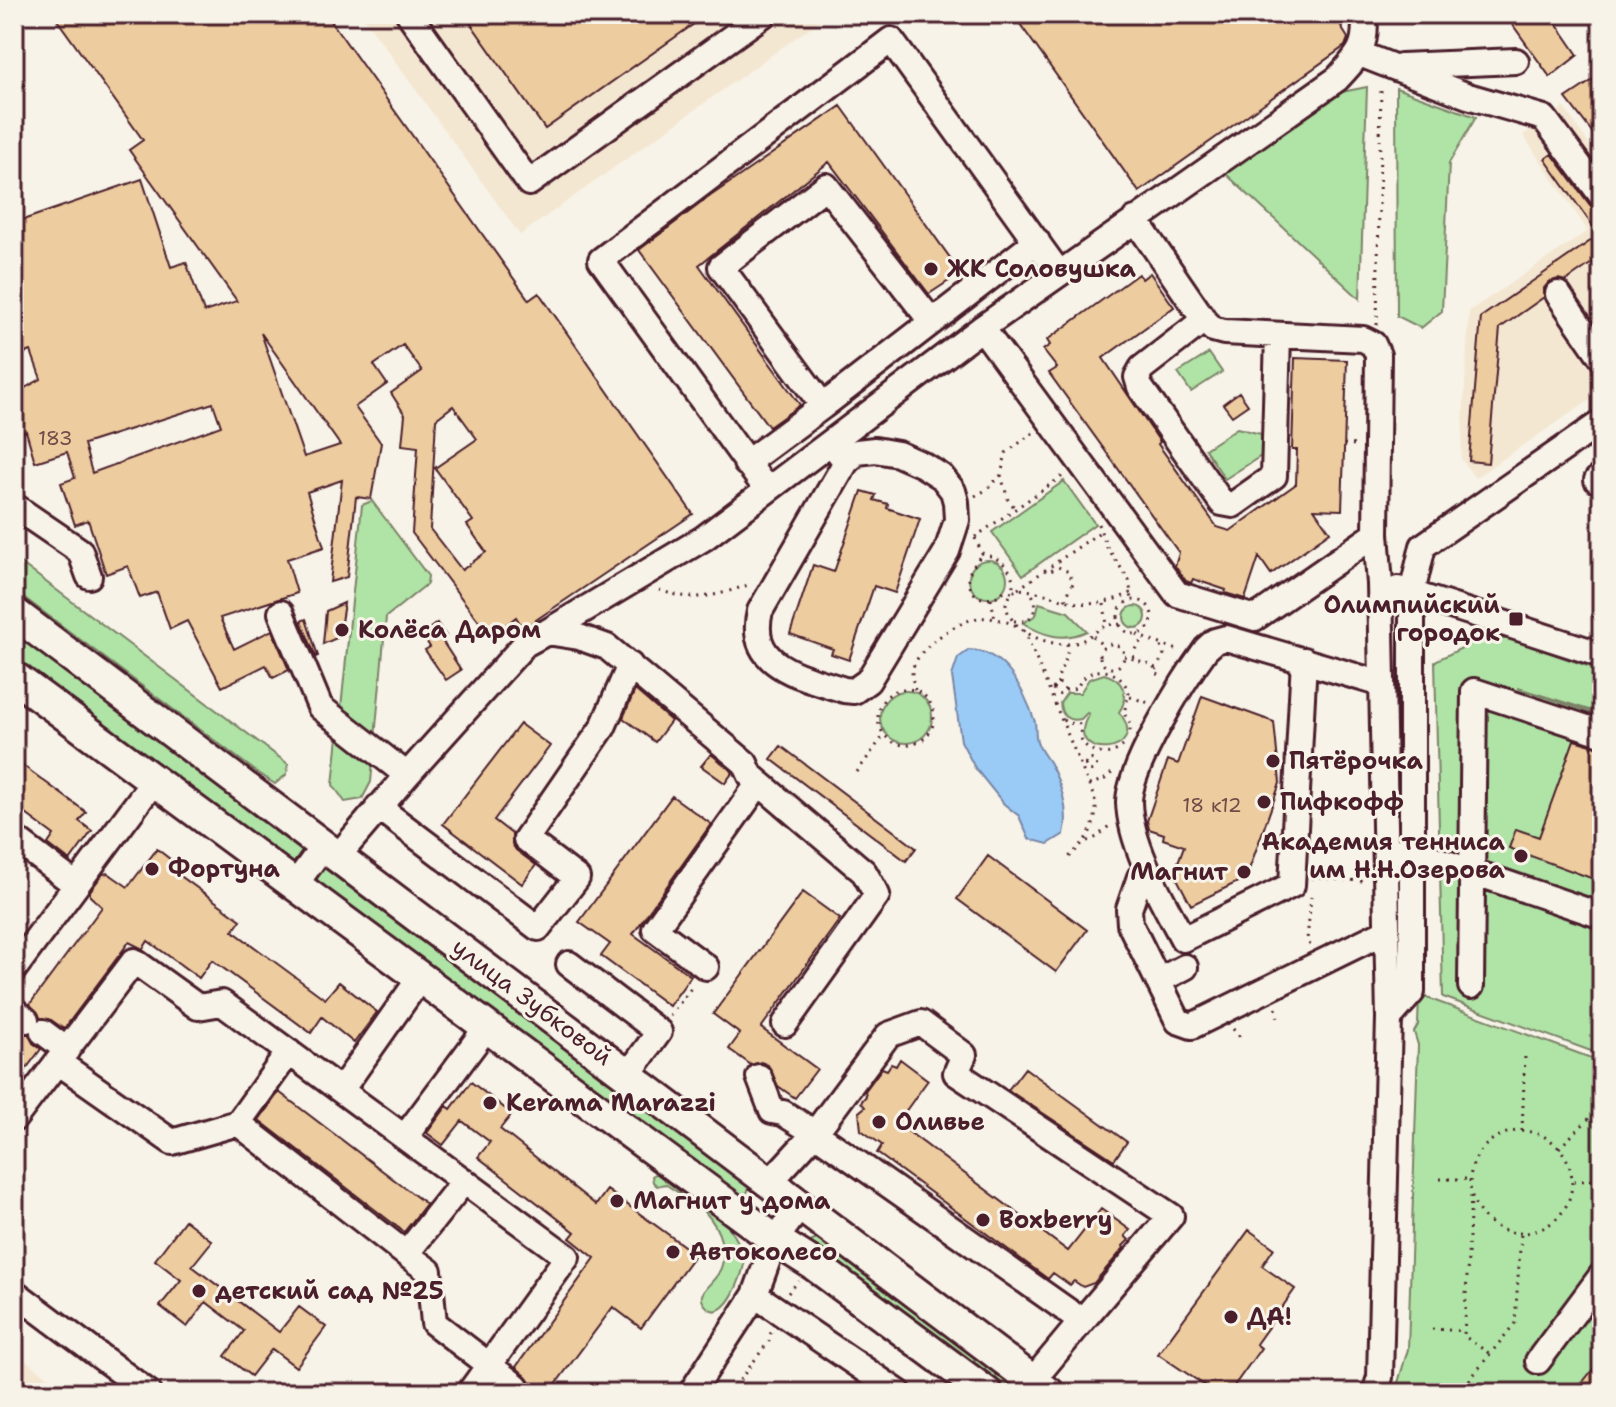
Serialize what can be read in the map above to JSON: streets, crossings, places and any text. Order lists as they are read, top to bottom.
{
  "streets": {
    "main road": ["улица Зубковой"]
  },
  "places": {
    "other": [
      "ЖК Соловушка",
      "Колёса Даром",
      "Пятёрочка",
      "Пифкофф",
      "Академия тенниса им Н.Н.Озерова",
      "Фортуна",
      "Магнит",
      "Kerama Marazzi",
      "Оливье",
      "Магнит у дома",
      "Boxberry",
      "Автоколесо",
      "детский сад №25",
      "ДА!"
    ],
    "transit": ["Олимпийский городок"]
  },
  "house_numbers": ["18З", "18 к12"]
}
